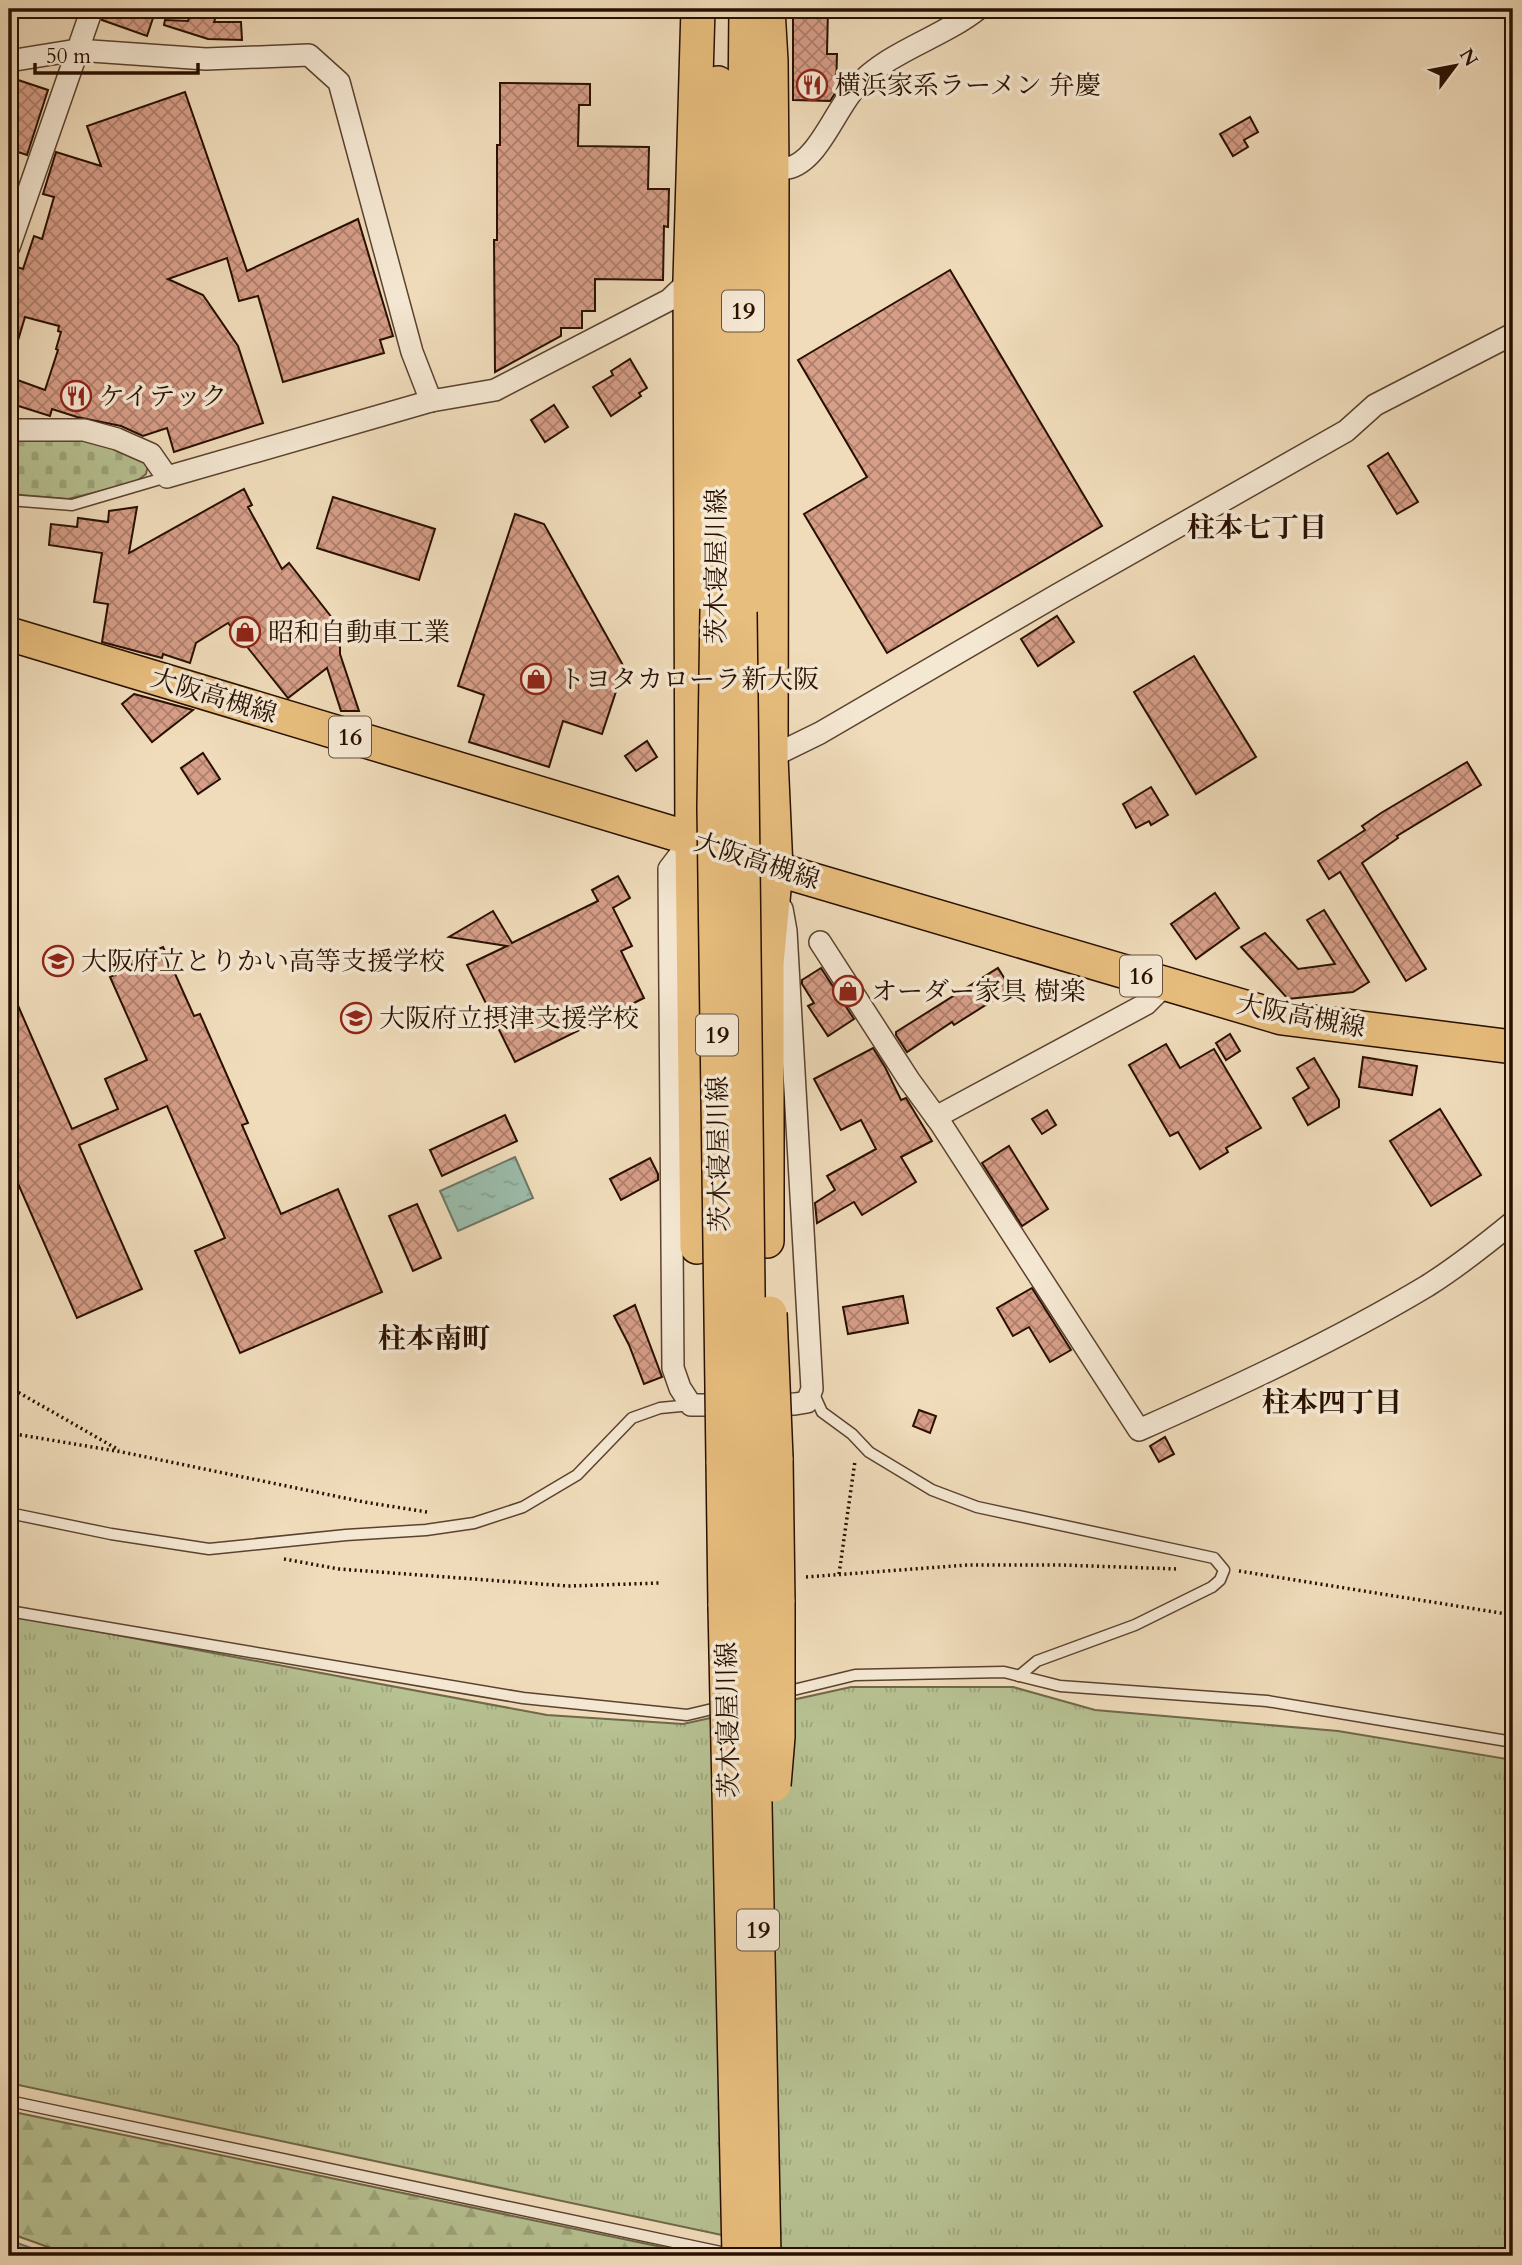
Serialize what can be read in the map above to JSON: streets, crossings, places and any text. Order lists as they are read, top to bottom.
{
  "streets": {
    "main road": [
      "19",
      "茨木寝屋川線",
      "大阪高槻線",
      "16"
    ]
  },
  "districts": ["柱本七丁目", "柱本南町", "柱本四丁目"],
  "places": {
    "restaurant": ["横浜家系ラーメン 弁慶", "ケイテック"],
    "shop": ["昭和自動車工業", "トヨタカローラ新大阪", "オーダー家具 樹楽"],
    "school or university": ["大阪府立とりかい高等支援学校", "大阪府立摂津支援学校"]
  },
  "scale_bar": "50 m",
  "north": "top right"
}
